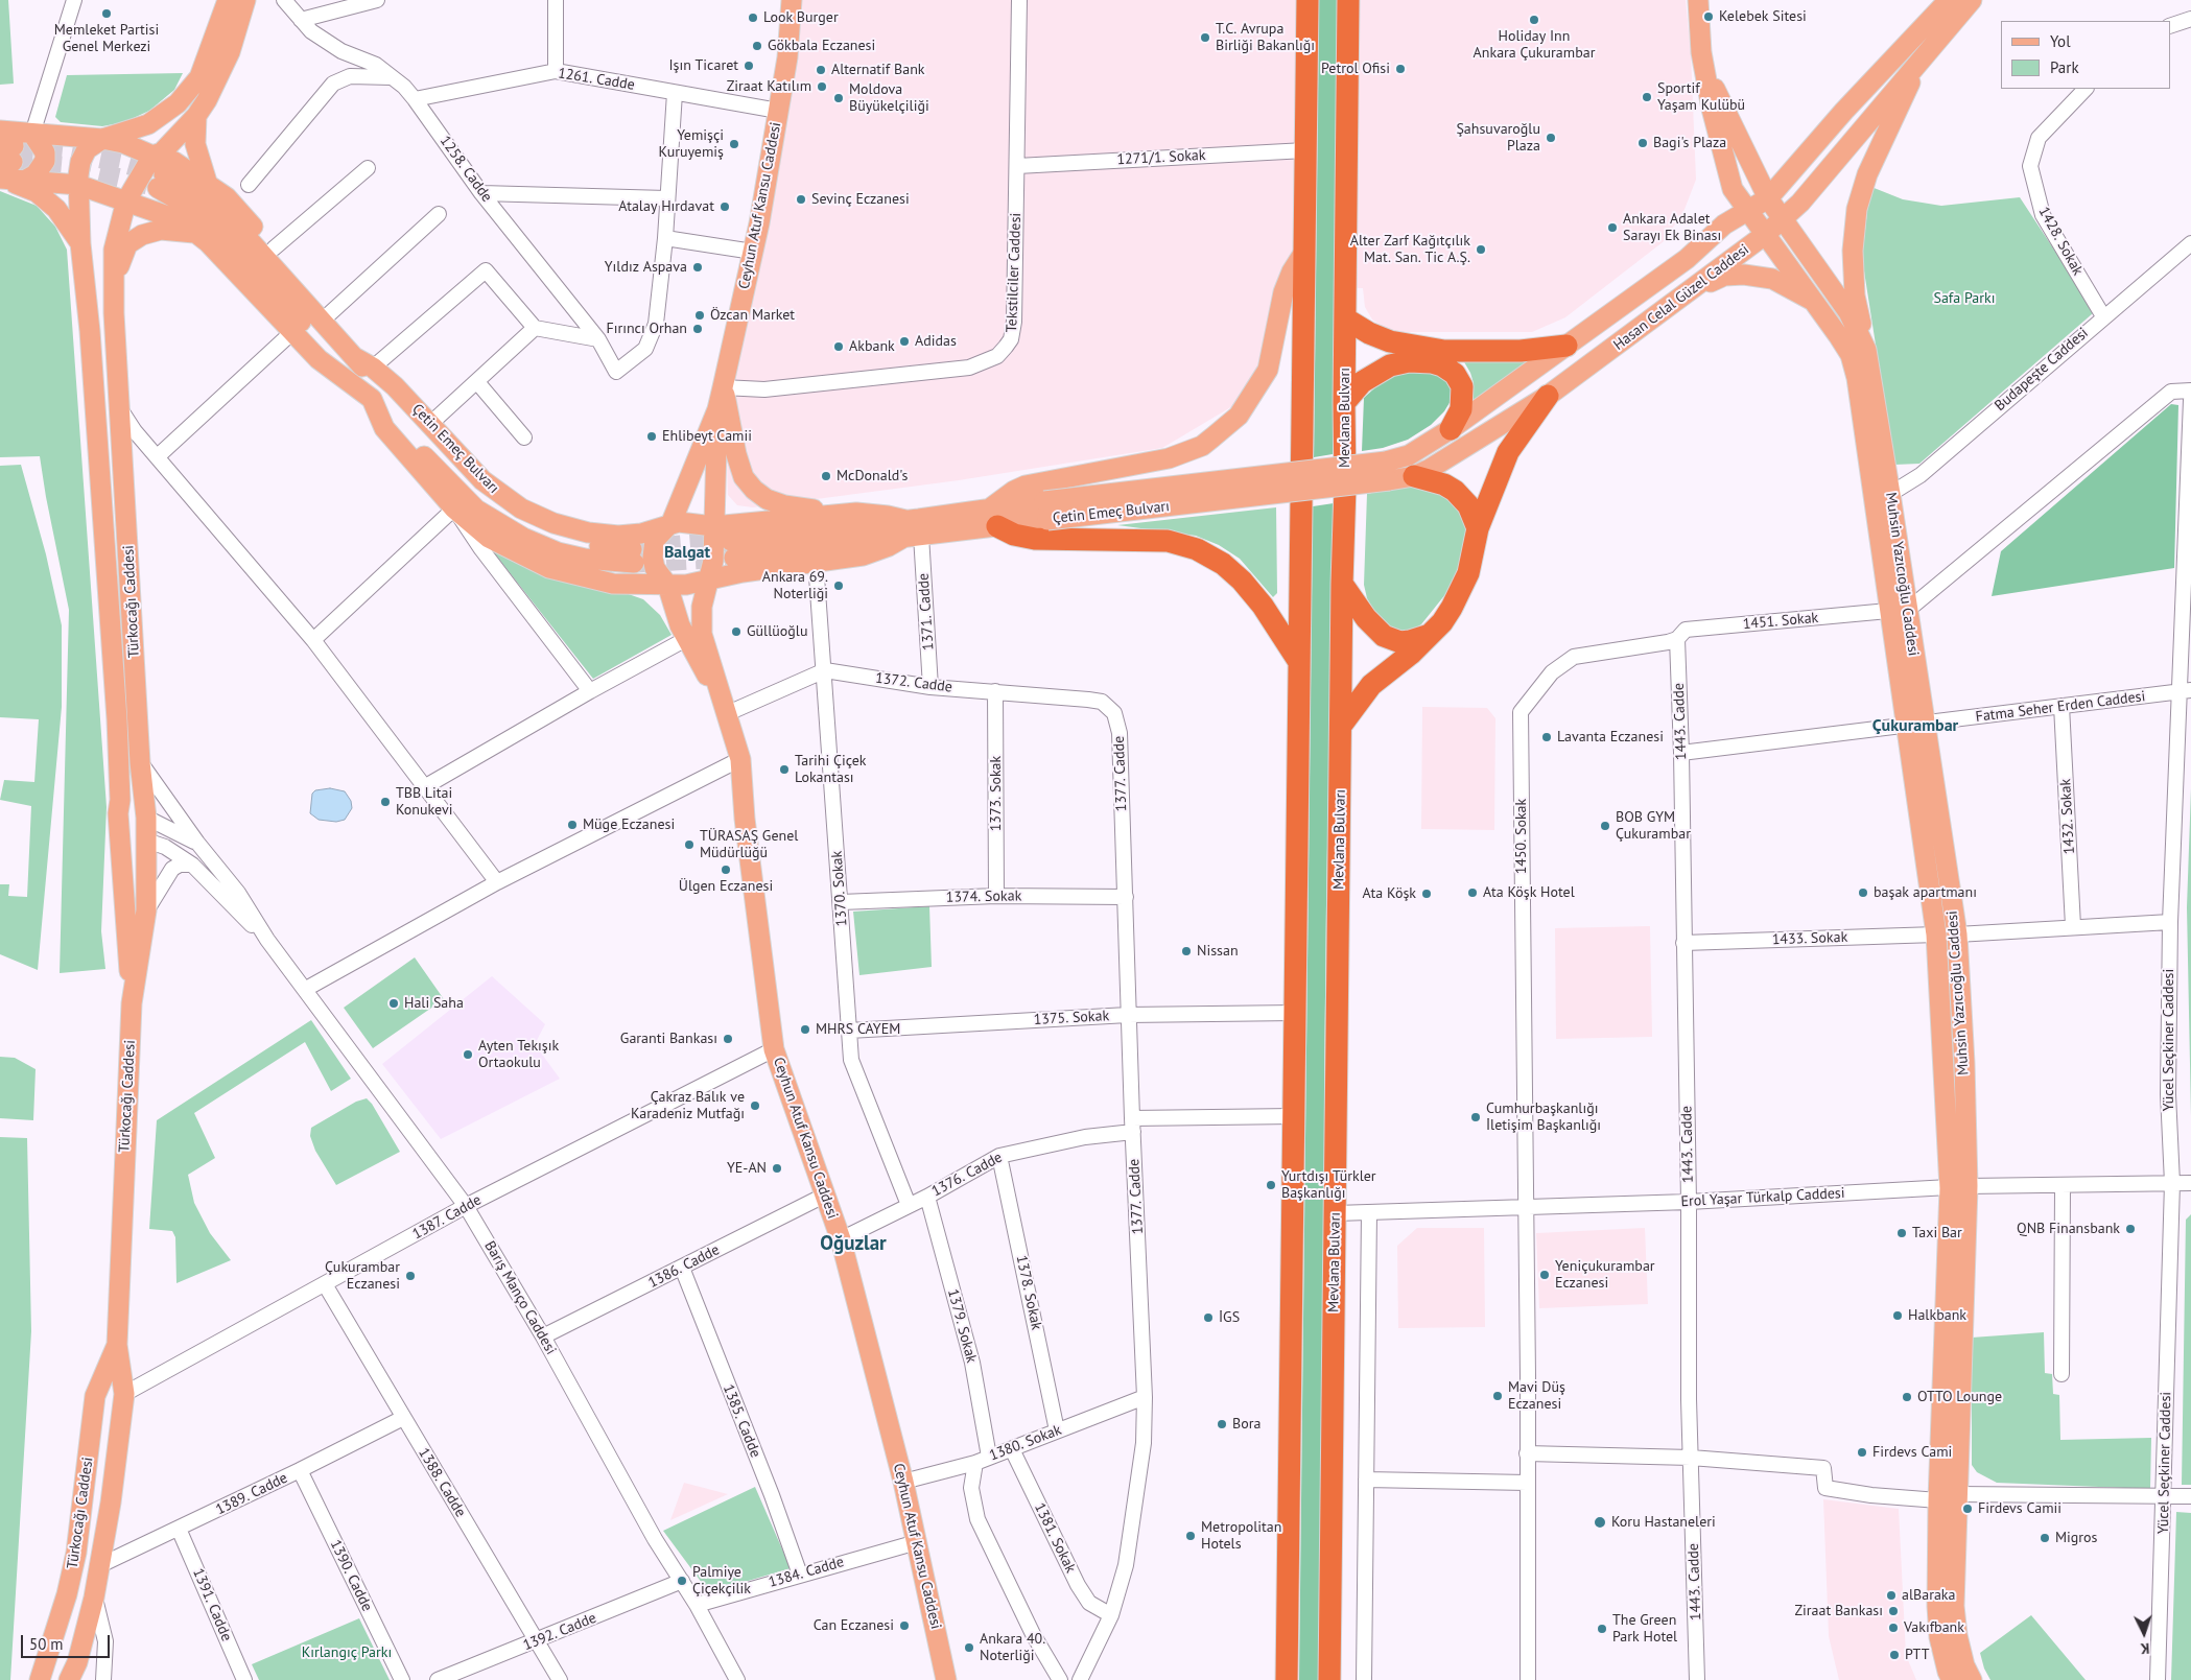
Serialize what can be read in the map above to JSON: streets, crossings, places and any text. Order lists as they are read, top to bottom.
{
  "streets": {
    "highway": ["Mevlana Bulvarı"],
    "main road": [
      "Ceyhun Atuf Kansu Caddesi",
      "Hasan Celal Güzel Caddesi",
      "Çetin Emeç Bulvarı",
      "Muhsin Yazıcıoğlu Caddesi",
      "Türkocağı Caddesi"
    ],
    "street": [
      "1261. Cadde",
      "1271/1. Sokak",
      "1258. Cadde",
      "1428. Sokak",
      "Tekstilciler Caddesi",
      "Budapeşte Caddesi",
      "1371. Cadde",
      "1451. Sokak",
      "1372. Cadde",
      "Fatma Seher Erden Caddesi",
      "1443. Cadde",
      "1377. Cadde",
      "1373. Sokak",
      "1432. Sokak",
      "1450. Sokak",
      "1370. Sokak",
      "1374. Sokak",
      "1433. Sokak",
      "1375. Sokak",
      "Yücel Seçkiner Caddesi",
      "1376. Cadde",
      "Erol Yaşar Türkalp Caddesi",
      "1387. Cadde",
      "1386. Cadde",
      "1378. Sokak",
      "Barış Manço Caddesi",
      "1379. Sokak",
      "1385. Cadde",
      "1380. Sokak",
      "1388. Cadde",
      "1389. Cadde",
      "1381. Sokak",
      "1384. Cadde",
      "1390. Cadde",
      "1391. Cadde",
      "1392. Cadde"
    ]
  },
  "crossings": [
    ["1261. Cadde", "1258. Cadde"],
    ["1261. Cadde", "Ceyhun Atuf Kansu Caddesi"],
    ["1271/1. Sokak", "Tekstilciler Caddesi"],
    ["Ceyhun Atuf Kansu Caddesi", "Tekstilciler Caddesi"],
    ["Ceyhun Atuf Kansu Caddesi", "Çetin Emeç Bulvarı"],
    ["Ceyhun Atuf Kansu Caddesi", "1376. Cadde"],
    ["Ceyhun Atuf Kansu Caddesi", "1387. Cadde"],
    ["Ceyhun Atuf Kansu Caddesi", "1386. Cadde"],
    ["Ceyhun Atuf Kansu Caddesi", "1380. Sokak"],
    ["Ceyhun Atuf Kansu Caddesi", "1384. Cadde"],
    ["1428. Sokak", "Budapeşte Caddesi"],
    ["Hasan Celal Güzel Caddesi", "Çetin Emeç Bulvarı"],
    ["Hasan Celal Güzel Caddesi", "Muhsin Yazıcıoğlu Caddesi"],
    ["Budapeşte Caddesi", "Muhsin Yazıcıoğlu Caddesi"],
    ["Mevlana Bulvarı", "Erol Yaşar Türkalp Caddesi"],
    ["Çetin Emeç Bulvarı", "Türkocağı Caddesi"],
    ["Çetin Emeç Bulvarı", "1371. Cadde"],
    ["Çetin Emeç Bulvarı", "1370. Sokak"],
    ["Muhsin Yazıcıoğlu Caddesi", "1451. Sokak"],
    ["Muhsin Yazıcıoğlu Caddesi", "Fatma Seher Erden Caddesi"],
    ["Muhsin Yazıcıoğlu Caddesi", "1433. Sokak"],
    ["Muhsin Yazıcıoğlu Caddesi", "Erol Yaşar Türkalp Caddesi"],
    ["Türkocağı Caddesi", "1387. Cadde"],
    ["Türkocağı Caddesi", "Barış Manço Caddesi"],
    ["Türkocağı Caddesi", "1389. Cadde"],
    ["1371. Cadde", "1372. Cadde"],
    ["1451. Sokak", "1443. Cadde"],
    ["1451. Sokak", "1450. Sokak"],
    ["1372. Cadde", "1377. Cadde"],
    ["1372. Cadde", "1373. Sokak"],
    ["1372. Cadde", "1370. Sokak"],
    ["Fatma Seher Erden Caddesi", "1443. Cadde"],
    ["Fatma Seher Erden Caddesi", "1432. Sokak"],
    ["Fatma Seher Erden Caddesi", "Yücel Seçkiner Caddesi"],
    ["1443. Cadde", "1450. Sokak"],
    ["1443. Cadde", "1433. Sokak"],
    ["1443. Cadde", "Erol Yaşar Türkalp Caddesi"],
    ["1377. Cadde", "1374. Sokak"],
    ["1377. Cadde", "1375. Sokak"],
    ["1377. Cadde", "1376. Cadde"],
    ["1377. Cadde", "1380. Sokak"],
    ["1377. Cadde", "1381. Sokak"],
    ["1373. Sokak", "1374. Sokak"],
    ["1450. Sokak", "Erol Yaşar Türkalp Caddesi"],
    ["1370. Sokak", "1374. Sokak"],
    ["1370. Sokak", "1375. Sokak"],
    ["1370. Sokak", "1376. Cadde"],
    ["Yücel Seçkiner Caddesi", "Erol Yaşar Türkalp Caddesi"],
    ["1376. Cadde", "1378. Sokak"],
    ["1376. Cadde", "1379. Sokak"],
    ["1387. Cadde", "Barış Manço Caddesi"],
    ["1387. Cadde", "1388. Cadde"],
    ["1386. Cadde", "Barış Manço Caddesi"],
    ["1386. Cadde", "1385. Cadde"],
    ["1378. Sokak", "1380. Sokak"],
    ["Barış Manço Caddesi", "1384. Cadde"],
    ["Barış Manço Caddesi", "1392. Cadde"],
    ["1379. Sokak", "1380. Sokak"],
    ["1385. Cadde", "1384. Cadde"],
    ["1380. Sokak", "1381. Sokak"],
    ["1388. Cadde", "1389. Cadde"],
    ["1388. Cadde", "1392. Cadde"],
    ["1389. Cadde", "1390. Cadde"],
    ["1389. Cadde", "1391. Cadde"]
  ],
  "districts": ["Balgat", "Çukurambar", "Oğuzlar"],
  "parks": ["Safa Parkı", "Kırlangıç Parkı"],
  "places": [
    "Memleket Partisi Genel Merkezi",
    "Kelebek Sitesi",
    "Look Burger",
    "Holiday Inn Ankara Çukurambar",
    "T.C. Avrupa Birliği Bakanlığı",
    "Gökbala Eczanesi",
    "Işın Ticaret",
    "Petrol Ofisi",
    "Alternatif Bank",
    "Ziraat Katılım",
    "Sportif Yaşam Kulübü",
    "Moldova Büyükelçiliği",
    "Şahsuvaroğlu Plaza",
    "Bagi's Plaza",
    "Yemişçi Kuruyemiş",
    "Sevinç Eczanesi",
    "Atalay Hırdavat",
    "Ankara Adalet Sarayı Ek Binası",
    "Alter Zarf Kağıtçılık Mat. San. Tic A.Ş.",
    "Yıldız Aspava",
    "Özcan Market",
    "Fırıncı Orhan",
    "Adidas",
    "Akbank",
    "Ehlibeyt Camii",
    "McDonald's",
    "Ankara 69. Noterliği",
    "Güllüoğlu",
    "Lavanta Eczanesi",
    "Tarihi Çiçek Lokantası",
    "TBB Litai Konukevi",
    "Müge Eczanesi",
    "BOB GYM Çukurambar",
    "TÜRASAŞ Genel Müdürlüğü",
    "Ülgen Eczanesi",
    "Ata Köşk Hotel",
    "başak apartmanı",
    "Ata Köşk",
    "Nissan",
    "Hali Saha",
    "MHRS CAYEM",
    "Garanti Bankası",
    "Ayten Tekışık Ortaokulu",
    "Çakraz Balık ve Karadeniz Mutfağı",
    "Cumhurbaşkanlığı İletişim Başkanlığı",
    "YE-AN",
    "Yurtdışı Türkler Başkanlığı",
    "QNB Finansbank",
    "Taxi Bar",
    "Yeniçukurambar Eczanesi",
    "Çukurambar Eczanesi",
    "Halkbank",
    "İGS",
    "Mavi Düş Eczanesi",
    "OTTO Lounge",
    "Bora",
    "Firdevs Cami",
    "Firdevs Camii",
    "Koru Hastaneleri",
    "Metropolitan Hotels",
    "Migros",
    "Palmiye Çiçekçilik",
    "alBaraka",
    "Ziraat Bankası",
    "Can Eczanesi",
    "Vakıfbank",
    "The Green Park Hotel",
    "Ankara 40. Noterliği",
    "PTT"
  ],
  "legend": ["Yol", "Park"],
  "scale_bar": "50 m",
  "north": "bottom"
}
